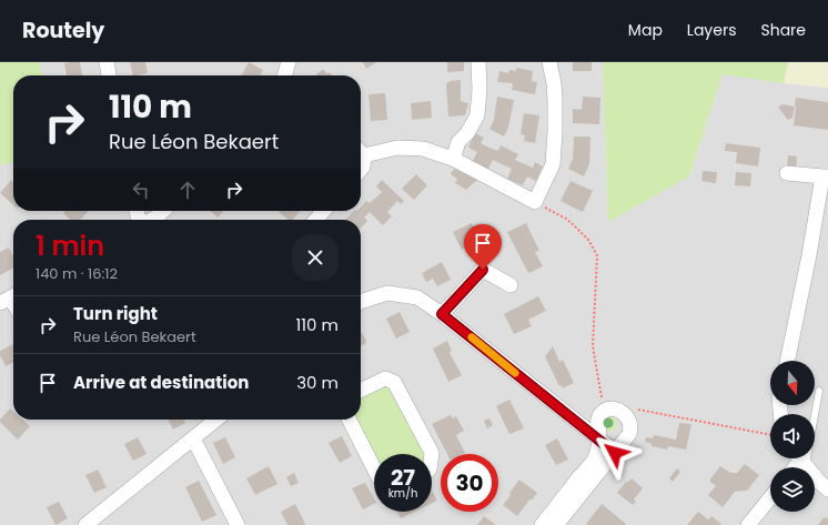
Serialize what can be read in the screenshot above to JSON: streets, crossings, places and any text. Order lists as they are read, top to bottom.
{
  "north": "bottom",
  "page": {
    "header": "Routely",
    "nav": ["Map", "Layers", "Share"],
    "turn": ["110 m", "Rue Léon Bekaert"],
    "heading": ["1 min", "140 m · 16:12"],
    "list": [
      {
        "name": "Turn right",
        "note": "Rue Léon Bekaert",
        "value": "110 m"
      },
      {
        "name": "Arrive at destination",
        "value": "30 m"
      }
    ],
    "speed": "27 km/h",
    "limit": "30"
  }
}
